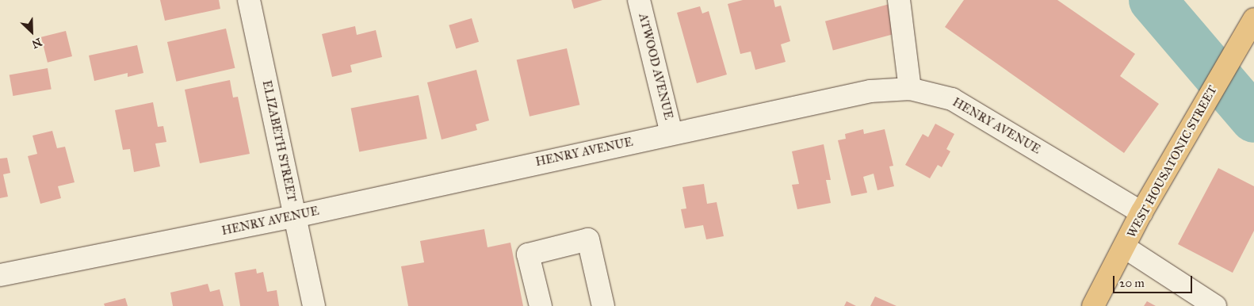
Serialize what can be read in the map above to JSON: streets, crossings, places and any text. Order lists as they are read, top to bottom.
{
  "streets": {
    "highway": ["WEST HOUSATONIC STREET"],
    "street": ["ATWOOD AVENUE", "HENRY AVENUE", "ELIZABETH STREET"]
  },
  "crossings": [
    ["ATWOOD AVENUE", "HENRY AVENUE"],
    ["HENRY AVENUE", "ELIZABETH STREET"],
    ["HENRY AVENUE", "WEST HOUSATONIC STREET"]
  ],
  "scale_bar": "20 m",
  "north": "bottom right"
}
